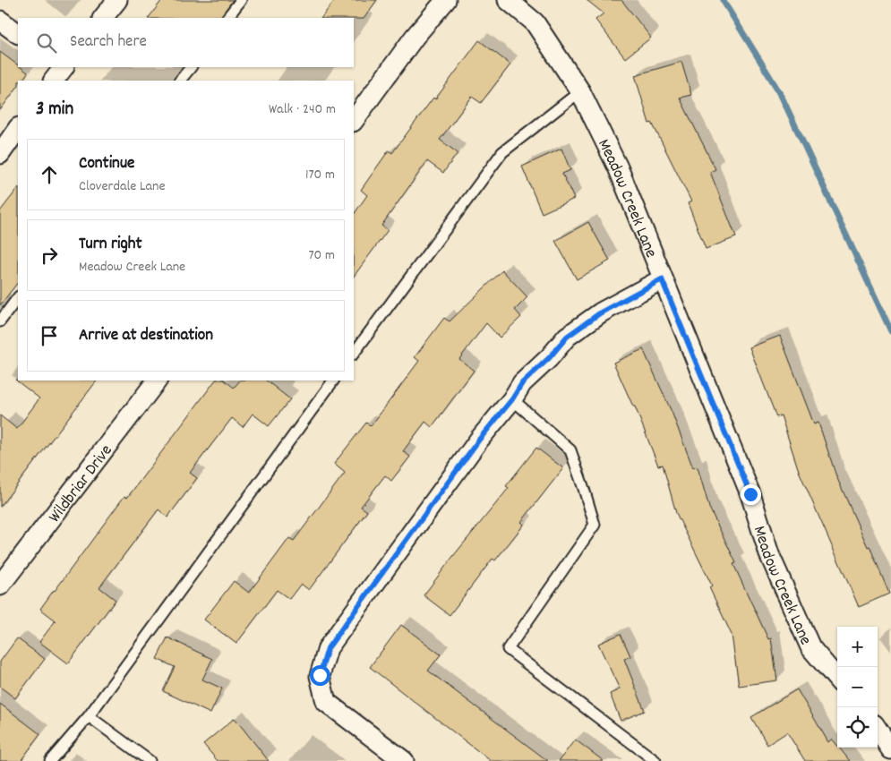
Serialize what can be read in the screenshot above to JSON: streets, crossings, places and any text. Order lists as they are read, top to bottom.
{
  "streets": {
    "street": ["Meadow Creek Lane", "Wildbriar Drive"]
  },
  "page": {
    "search": "Search here",
    "heading": ["3 min", "Walk · 240 m"],
    "list": [
      ["Continue", "Cloverdale Lane", "170 m"],
      ["Turn right", "Meadow Creek Lane", "70 m"],
      "Arrive at destination"
    ],
    "map_buttons": ["+", "−"]
  }
}
